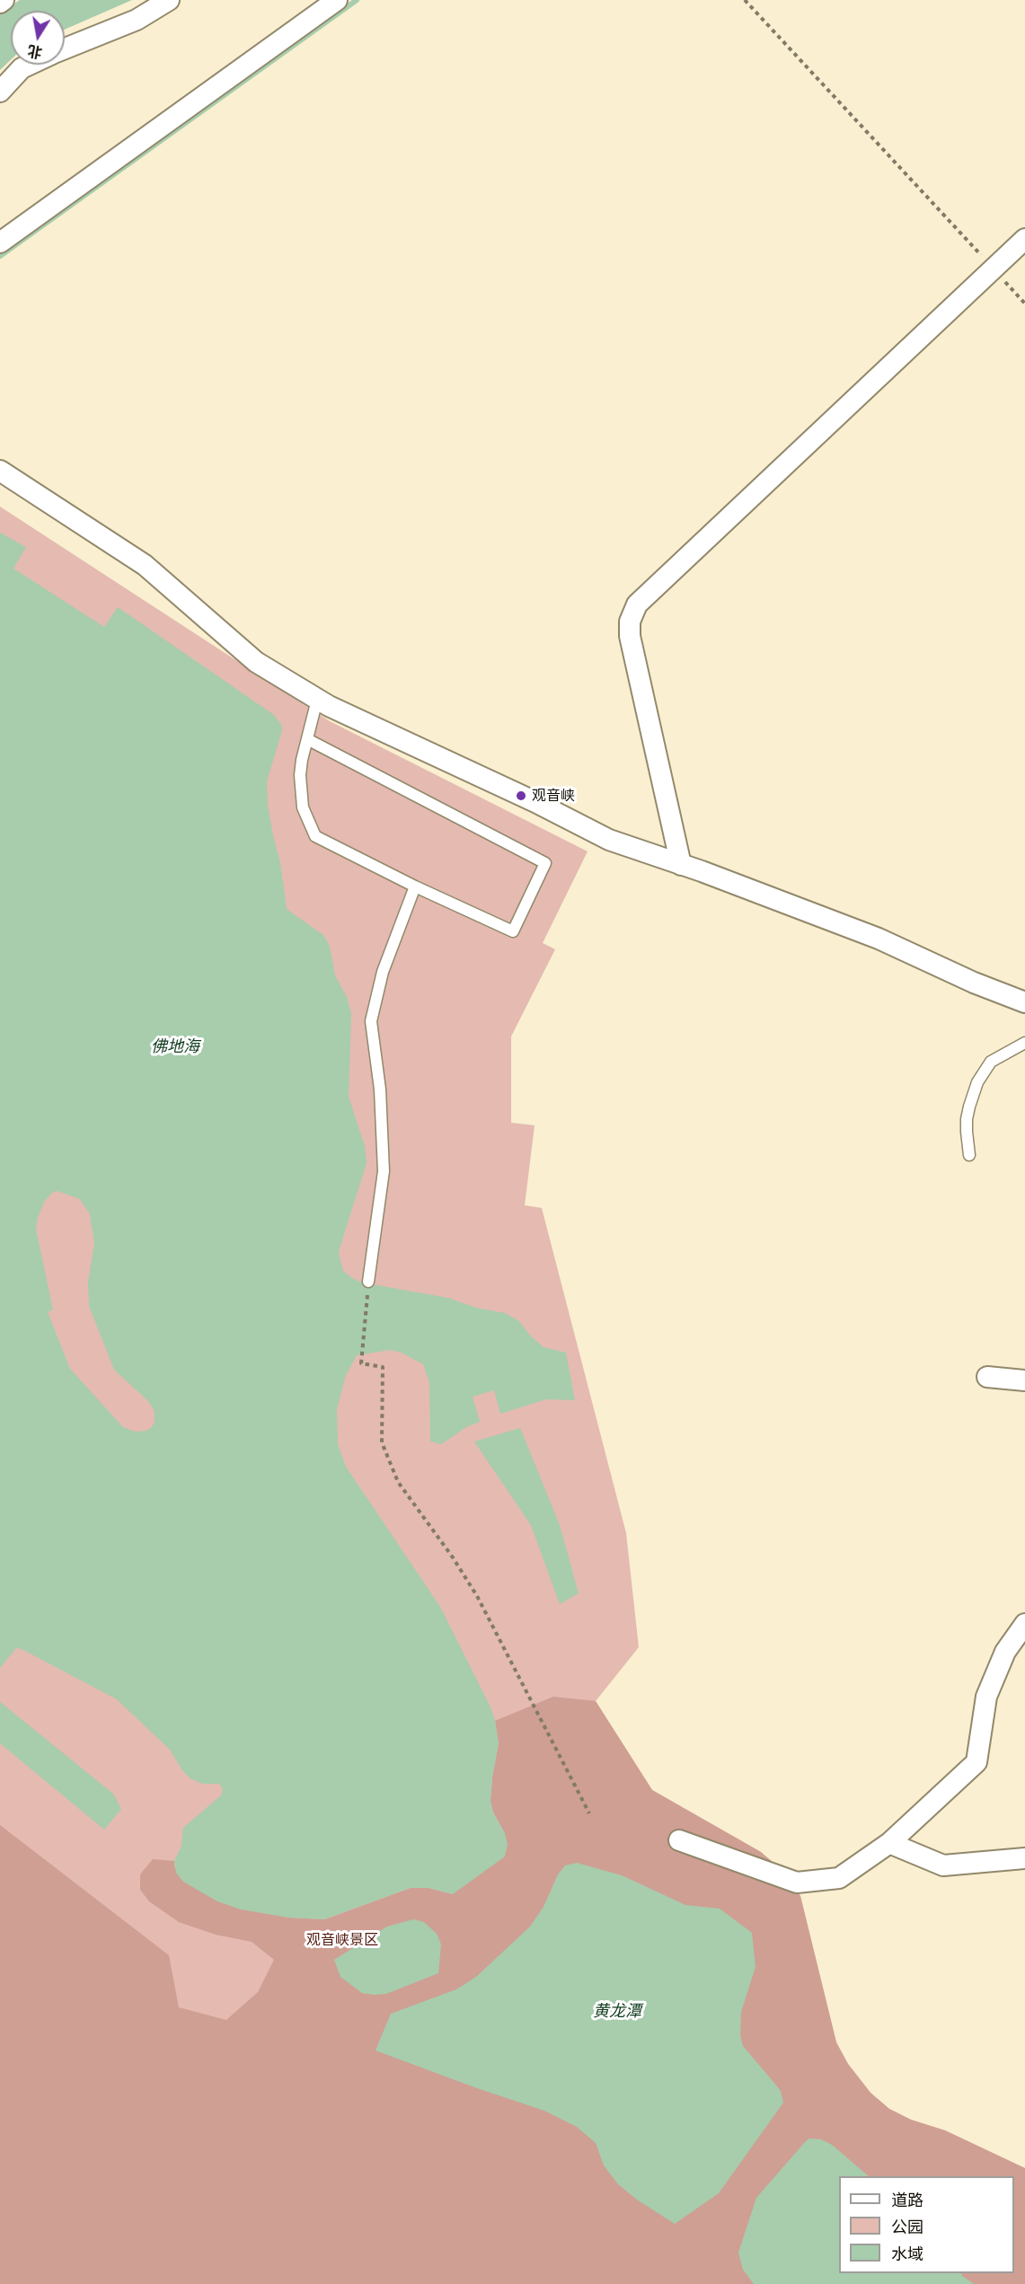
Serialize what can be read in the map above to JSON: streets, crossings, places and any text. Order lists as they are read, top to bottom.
{
  "water": ["佛地海", "黄龙潭"],
  "parks": ["观音峡景区"],
  "places": ["观音峡"],
  "legend": ["道路", "公园", "水域"],
  "north": "bottom"
}
